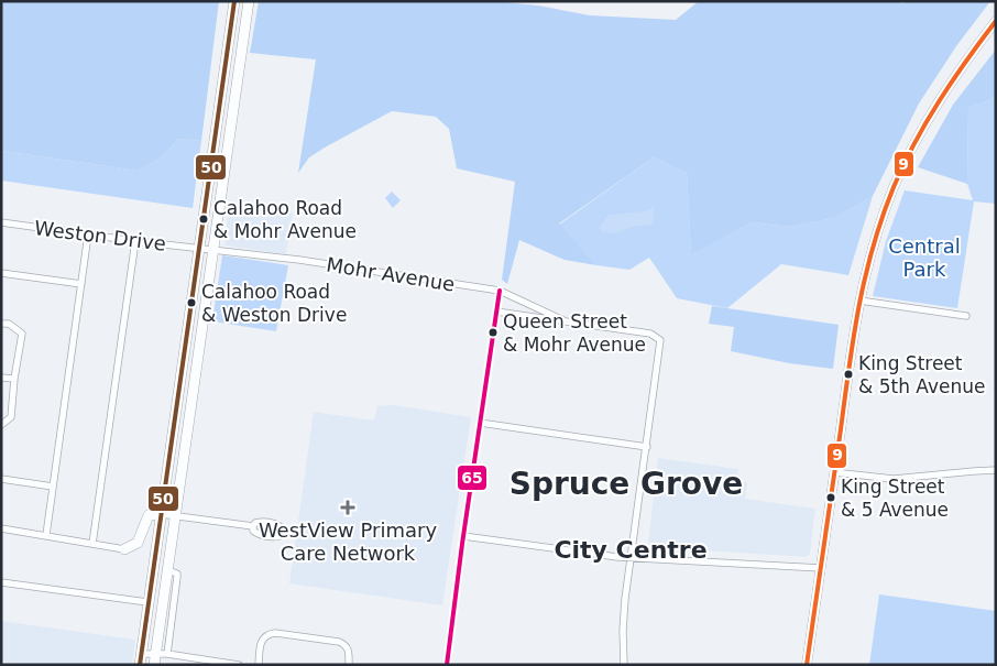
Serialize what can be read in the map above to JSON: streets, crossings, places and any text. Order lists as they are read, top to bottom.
{
  "streets": {
    "street": ["Weston Drive", "Mohr Avenue"]
  },
  "crossings": [
    ["Weston Drive", "Mohr Avenue"]
  ],
  "districts": ["Spruce Grove", "City Centre"],
  "parks": ["Central Park"],
  "places": {
    "other": [
      "Calahoo Road & Mohr Avenue",
      "Calahoo Road & Weston Drive",
      "Queen Street & Mohr Avenue",
      "King Street & 5th Avenue",
      "King Street & 5 Avenue"
    ],
    "health": ["WestView Primary Care Network"]
  },
  "lines": ["transit line 50", "transit line 9", "transit line 65"]
}
